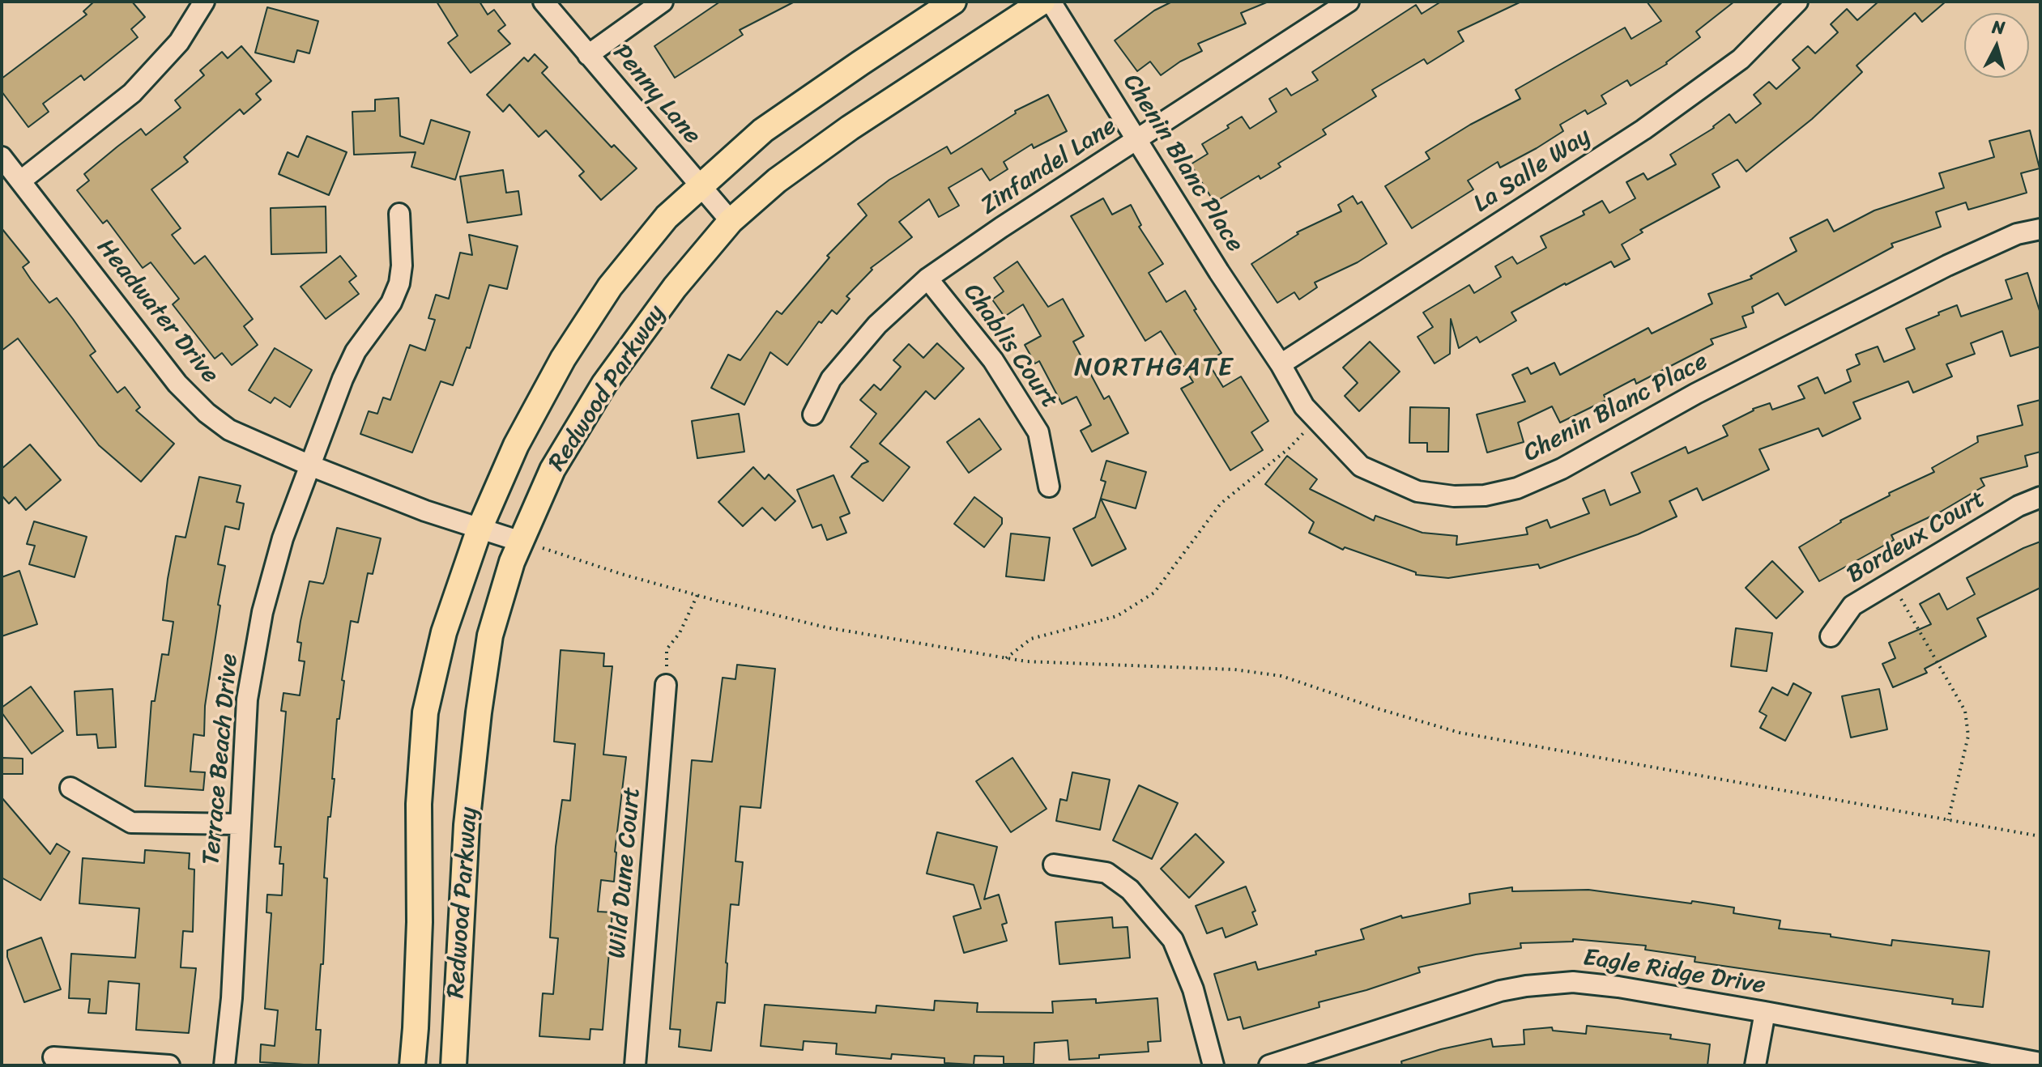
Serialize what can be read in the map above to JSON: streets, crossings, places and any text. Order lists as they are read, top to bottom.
{
  "streets": {
    "main road": ["Redwood Parkway"],
    "street": [
      "Penny Lane",
      "Chenin Blanc Place",
      "Zinfandel Lane",
      "La Salle Way",
      "Headwater Drive",
      "Chablis Court",
      "Bordeux Court",
      "Terrace Beach Drive",
      "Wild Dune Court",
      "Eagle Ridge Drive"
    ]
  },
  "crossings": [
    ["Penny Lane", "Redwood Parkway"],
    ["Chenin Blanc Place", "Zinfandel Lane"],
    ["Chenin Blanc Place", "La Salle Way"],
    ["Zinfandel Lane", "Chablis Court"],
    ["Headwater Drive", "Redwood Parkway"],
    ["Headwater Drive", "Terrace Beach Drive"]
  ],
  "districts": ["NORTHGATE"],
  "north": "top"
}
